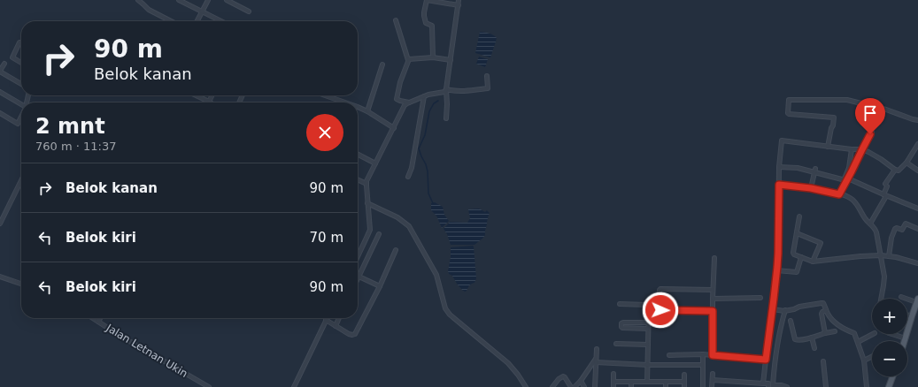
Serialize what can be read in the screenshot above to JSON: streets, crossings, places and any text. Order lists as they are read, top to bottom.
{
  "streets": {
    "street": ["Jalan Letnan Ukin"]
  },
  "page": {
    "turn": ["90 m", "Belok kanan"],
    "heading": ["2 mnt", "760 m · 11:37"],
    "list": [
      {
        "name": "Belok kanan",
        "value": "90 m"
      },
      {
        "name": "Belok kiri",
        "value": "70 m"
      },
      {
        "name": "Belok kiri",
        "value": "90 m"
      }
    ],
    "map_buttons": ["+", "−"]
  }
}
